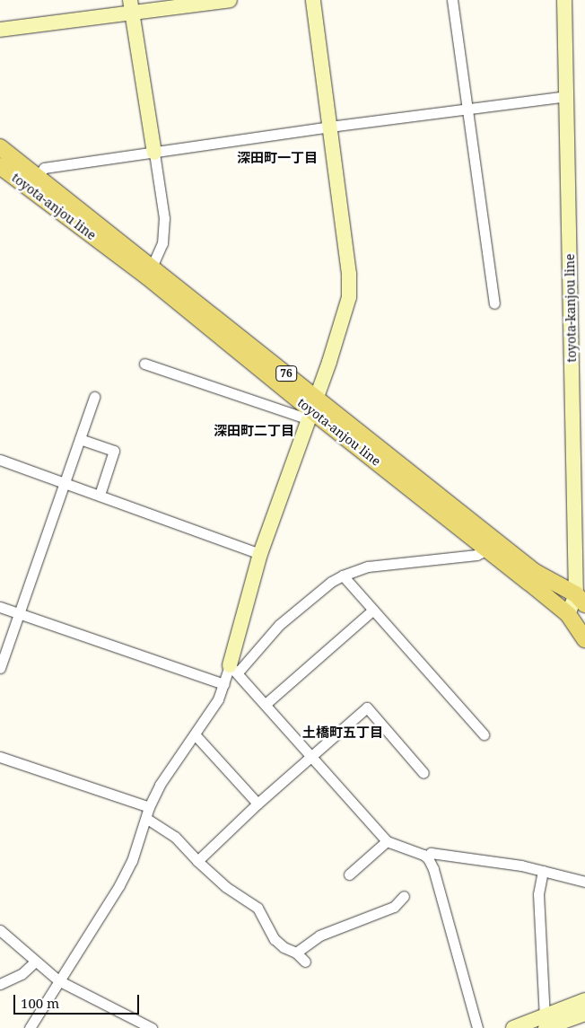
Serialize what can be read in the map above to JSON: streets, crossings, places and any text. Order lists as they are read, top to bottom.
{
  "streets": {
    "main road": ["toyota-anjou line", "76"],
    "street": ["toyota-kanjou line"]
  },
  "crossings": [
    ["toyota-anjou line", "toyota-kanjou line"]
  ],
  "districts": ["深田町一丁目", "深田町二丁目", "土橋町五丁目"],
  "scale_bar": "100 m"
}
